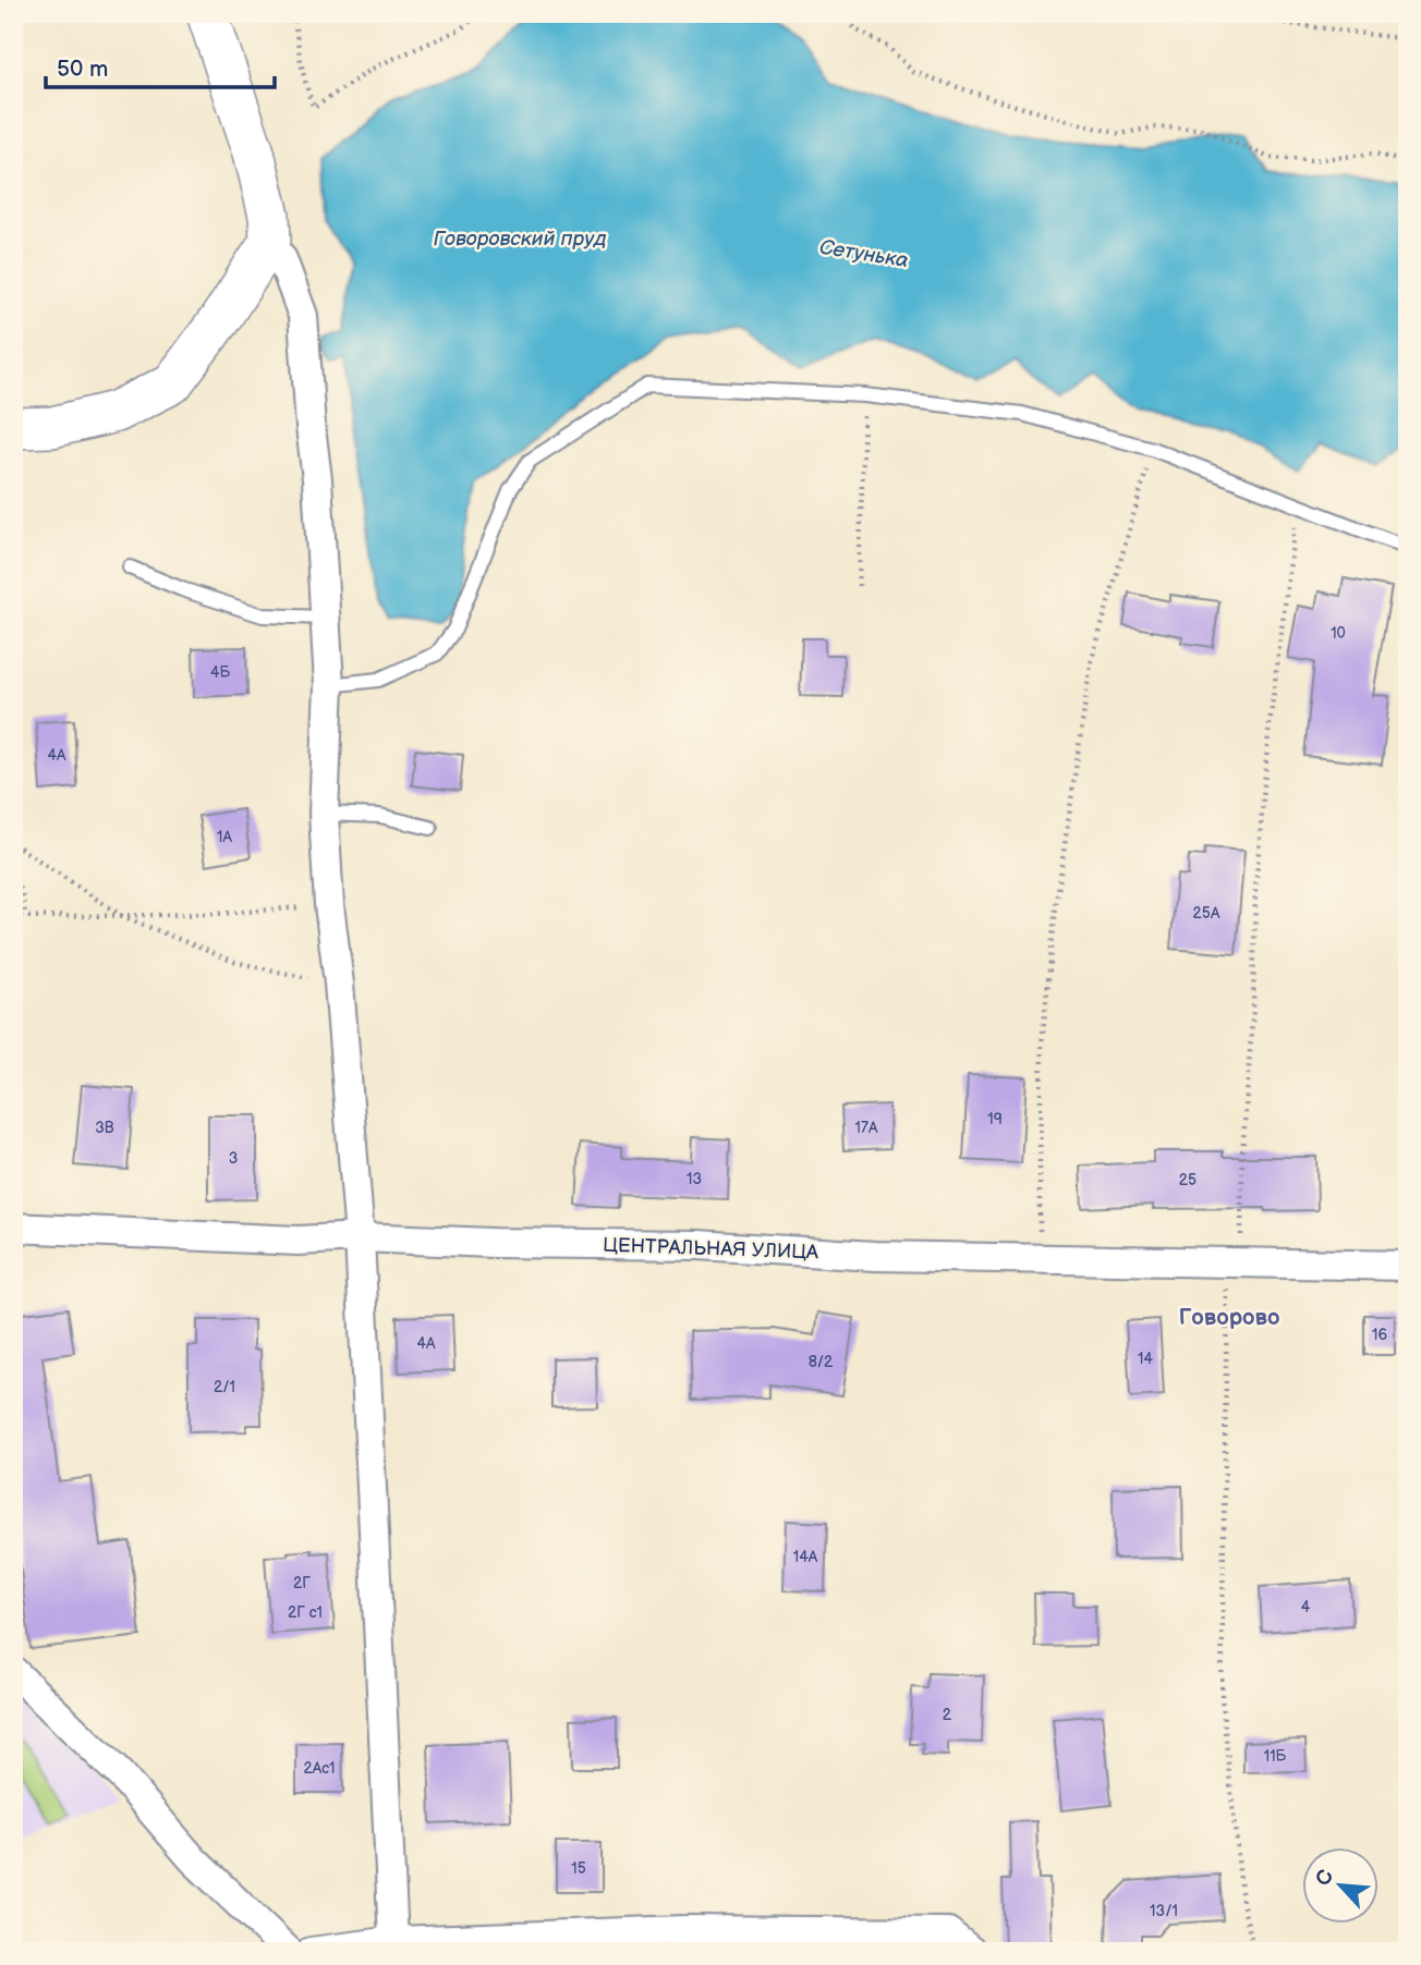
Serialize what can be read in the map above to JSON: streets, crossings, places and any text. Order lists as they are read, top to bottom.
{
  "streets": {
    "street": ["ЦЕНТРАЛЬНАЯ УЛИЦА"]
  },
  "districts": ["Говорово"],
  "water": ["Говоровский пруд", "Сетунька"],
  "house_numbers": [
    "10",
    "4Б",
    "4А",
    "1А",
    "25А",
    "19",
    "3В",
    "17А",
    "3",
    "13",
    "25",
    "16",
    "4А",
    "14",
    "8/2",
    "2/1",
    "14А",
    "2Г",
    "4",
    "2Г с1",
    "2",
    "11Б",
    "2Ас1",
    "15",
    "13/1"
  ],
  "scale_bar": "50 m",
  "north": "top left"
}
